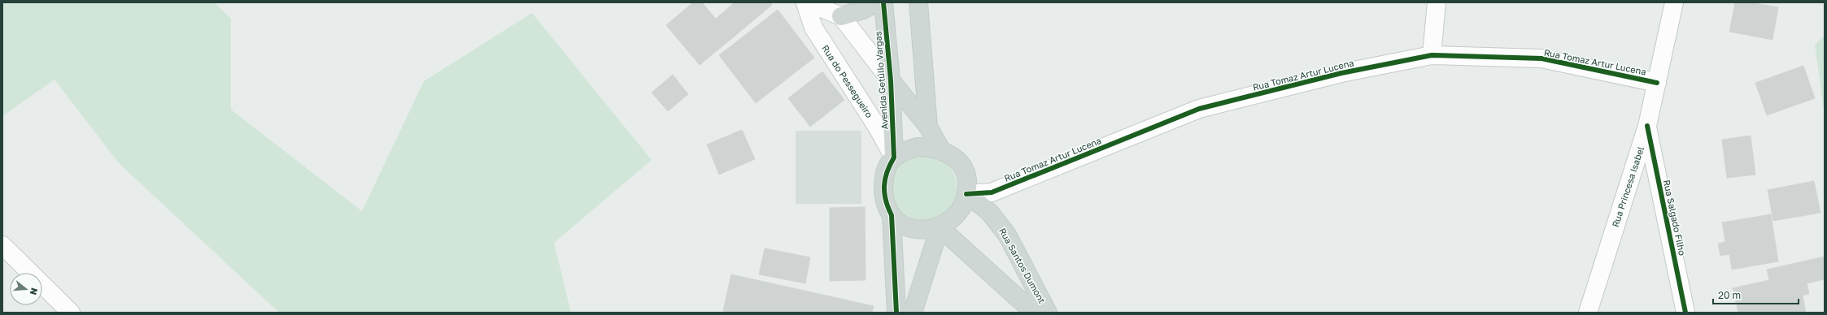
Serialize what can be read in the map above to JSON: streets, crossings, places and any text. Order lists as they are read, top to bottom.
{
  "streets": {
    "main road": ["Avenida Getúlio Vargas", "Rua Santos Dumont"],
    "street": [
      "Rua Tomaz Artur Lucena",
      "Rua do Pessegueiro",
      "Rua Princesa Isabel",
      "Rua Salgado Filho"
    ]
  },
  "crossings": [
    ["Rua Tomaz Artur Lucena", "Avenida Getúlio Vargas"],
    ["Rua Tomaz Artur Lucena", "Rua do Pessegueiro"],
    ["Rua Tomaz Artur Lucena", "Rua Princesa Isabel"],
    ["Rua Tomaz Artur Lucena", "Rua Santos Dumont"],
    ["Avenida Getúlio Vargas", "Rua do Pessegueiro"],
    ["Avenida Getúlio Vargas", "Rua Santos Dumont"],
    ["Rua do Pessegueiro", "Rua Santos Dumont"],
    ["Rua Princesa Isabel", "Rua Salgado Filho"]
  ],
  "scale_bar": "20 m",
  "north": "right"
}
